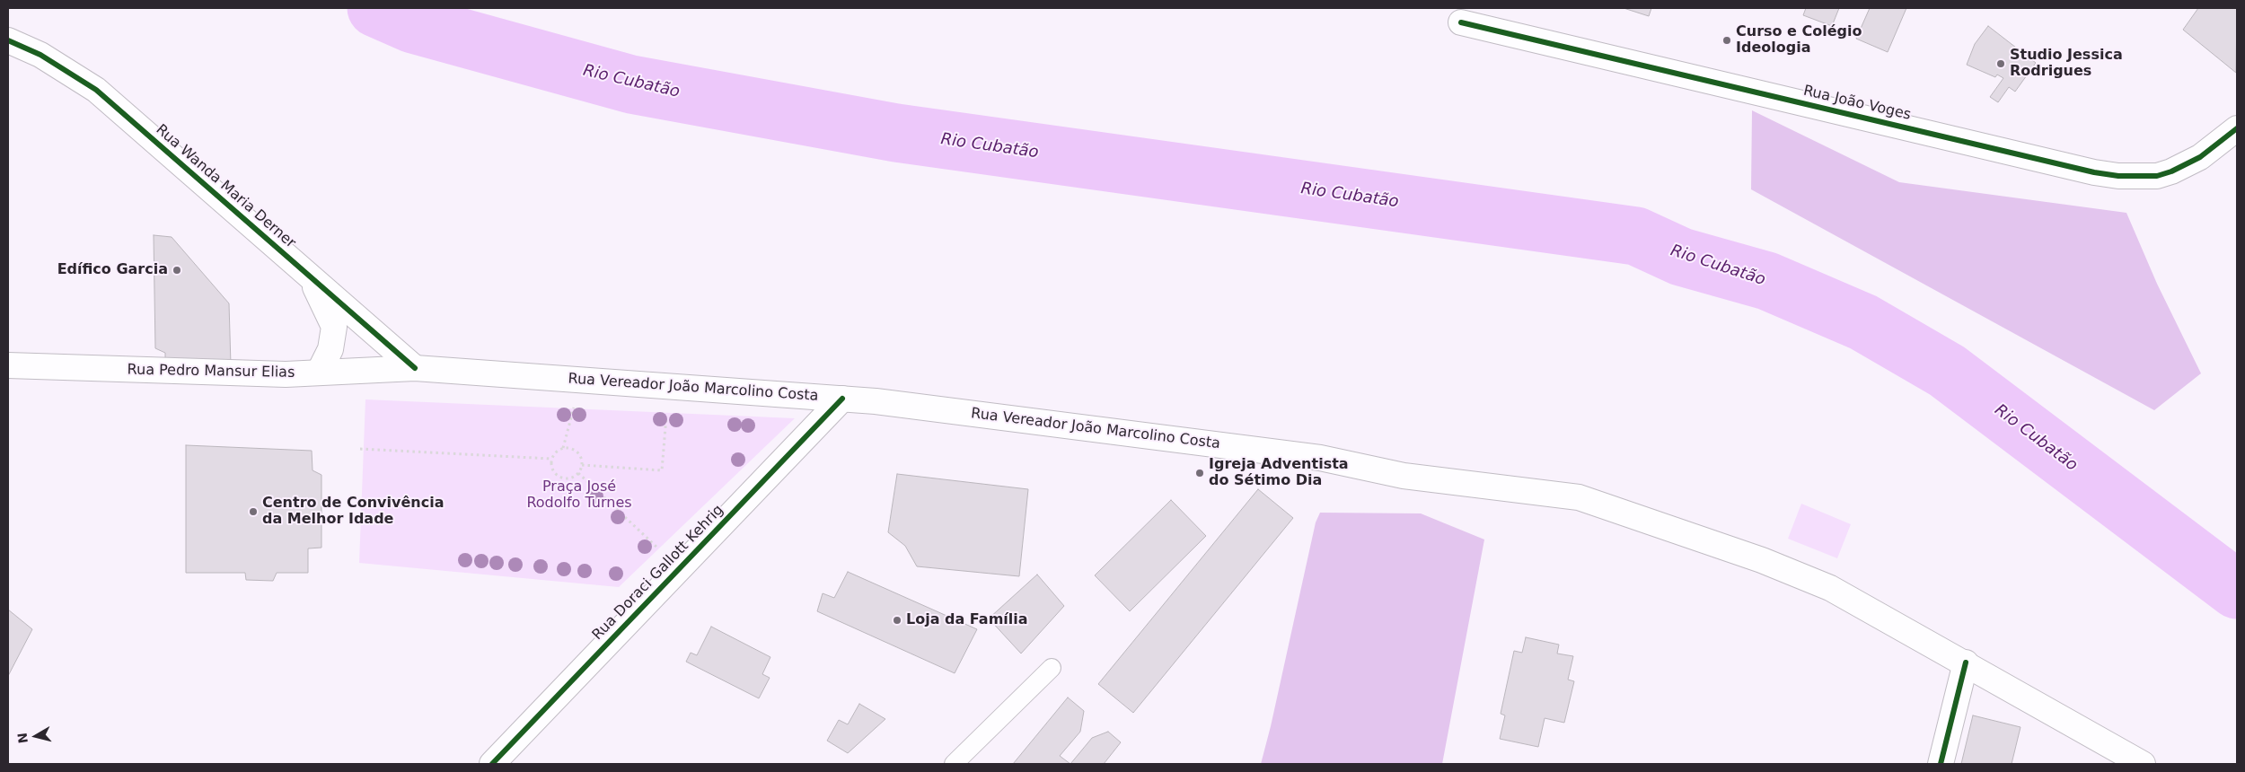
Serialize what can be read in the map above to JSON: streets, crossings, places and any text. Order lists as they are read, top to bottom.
{
  "streets": {
    "main road": [
      "Rua João Voges",
      "Rua Wanda Maria Derner",
      "Rua Pedro Mansur Elias",
      "Rua Vereador João Marcolino Costa",
      "Rua Doraci Gallott Kehrig"
    ]
  },
  "crossings": [
    ["Rua Wanda Maria Derner", "Rua Pedro Mansur Elias"],
    ["Rua Wanda Maria Derner", "Rua Vereador João Marcolino Costa"],
    ["Rua Pedro Mansur Elias", "Rua Vereador João Marcolino Costa"],
    ["Rua Vereador João Marcolino Costa", "Rua Doraci Gallott Kehrig"]
  ],
  "water": ["Rio Cubatão"],
  "parks": ["Praça José Rodolfo Turnes"],
  "places": [
    "Curso e Colégio Ideologia",
    "Studio Jessica Rodrigues",
    "Edífico Garcia",
    "Igreja Adventista do Sétimo Dia",
    "Centro de Convivência da Melhor Idade",
    "Loja da Família"
  ],
  "north": "left"
}
